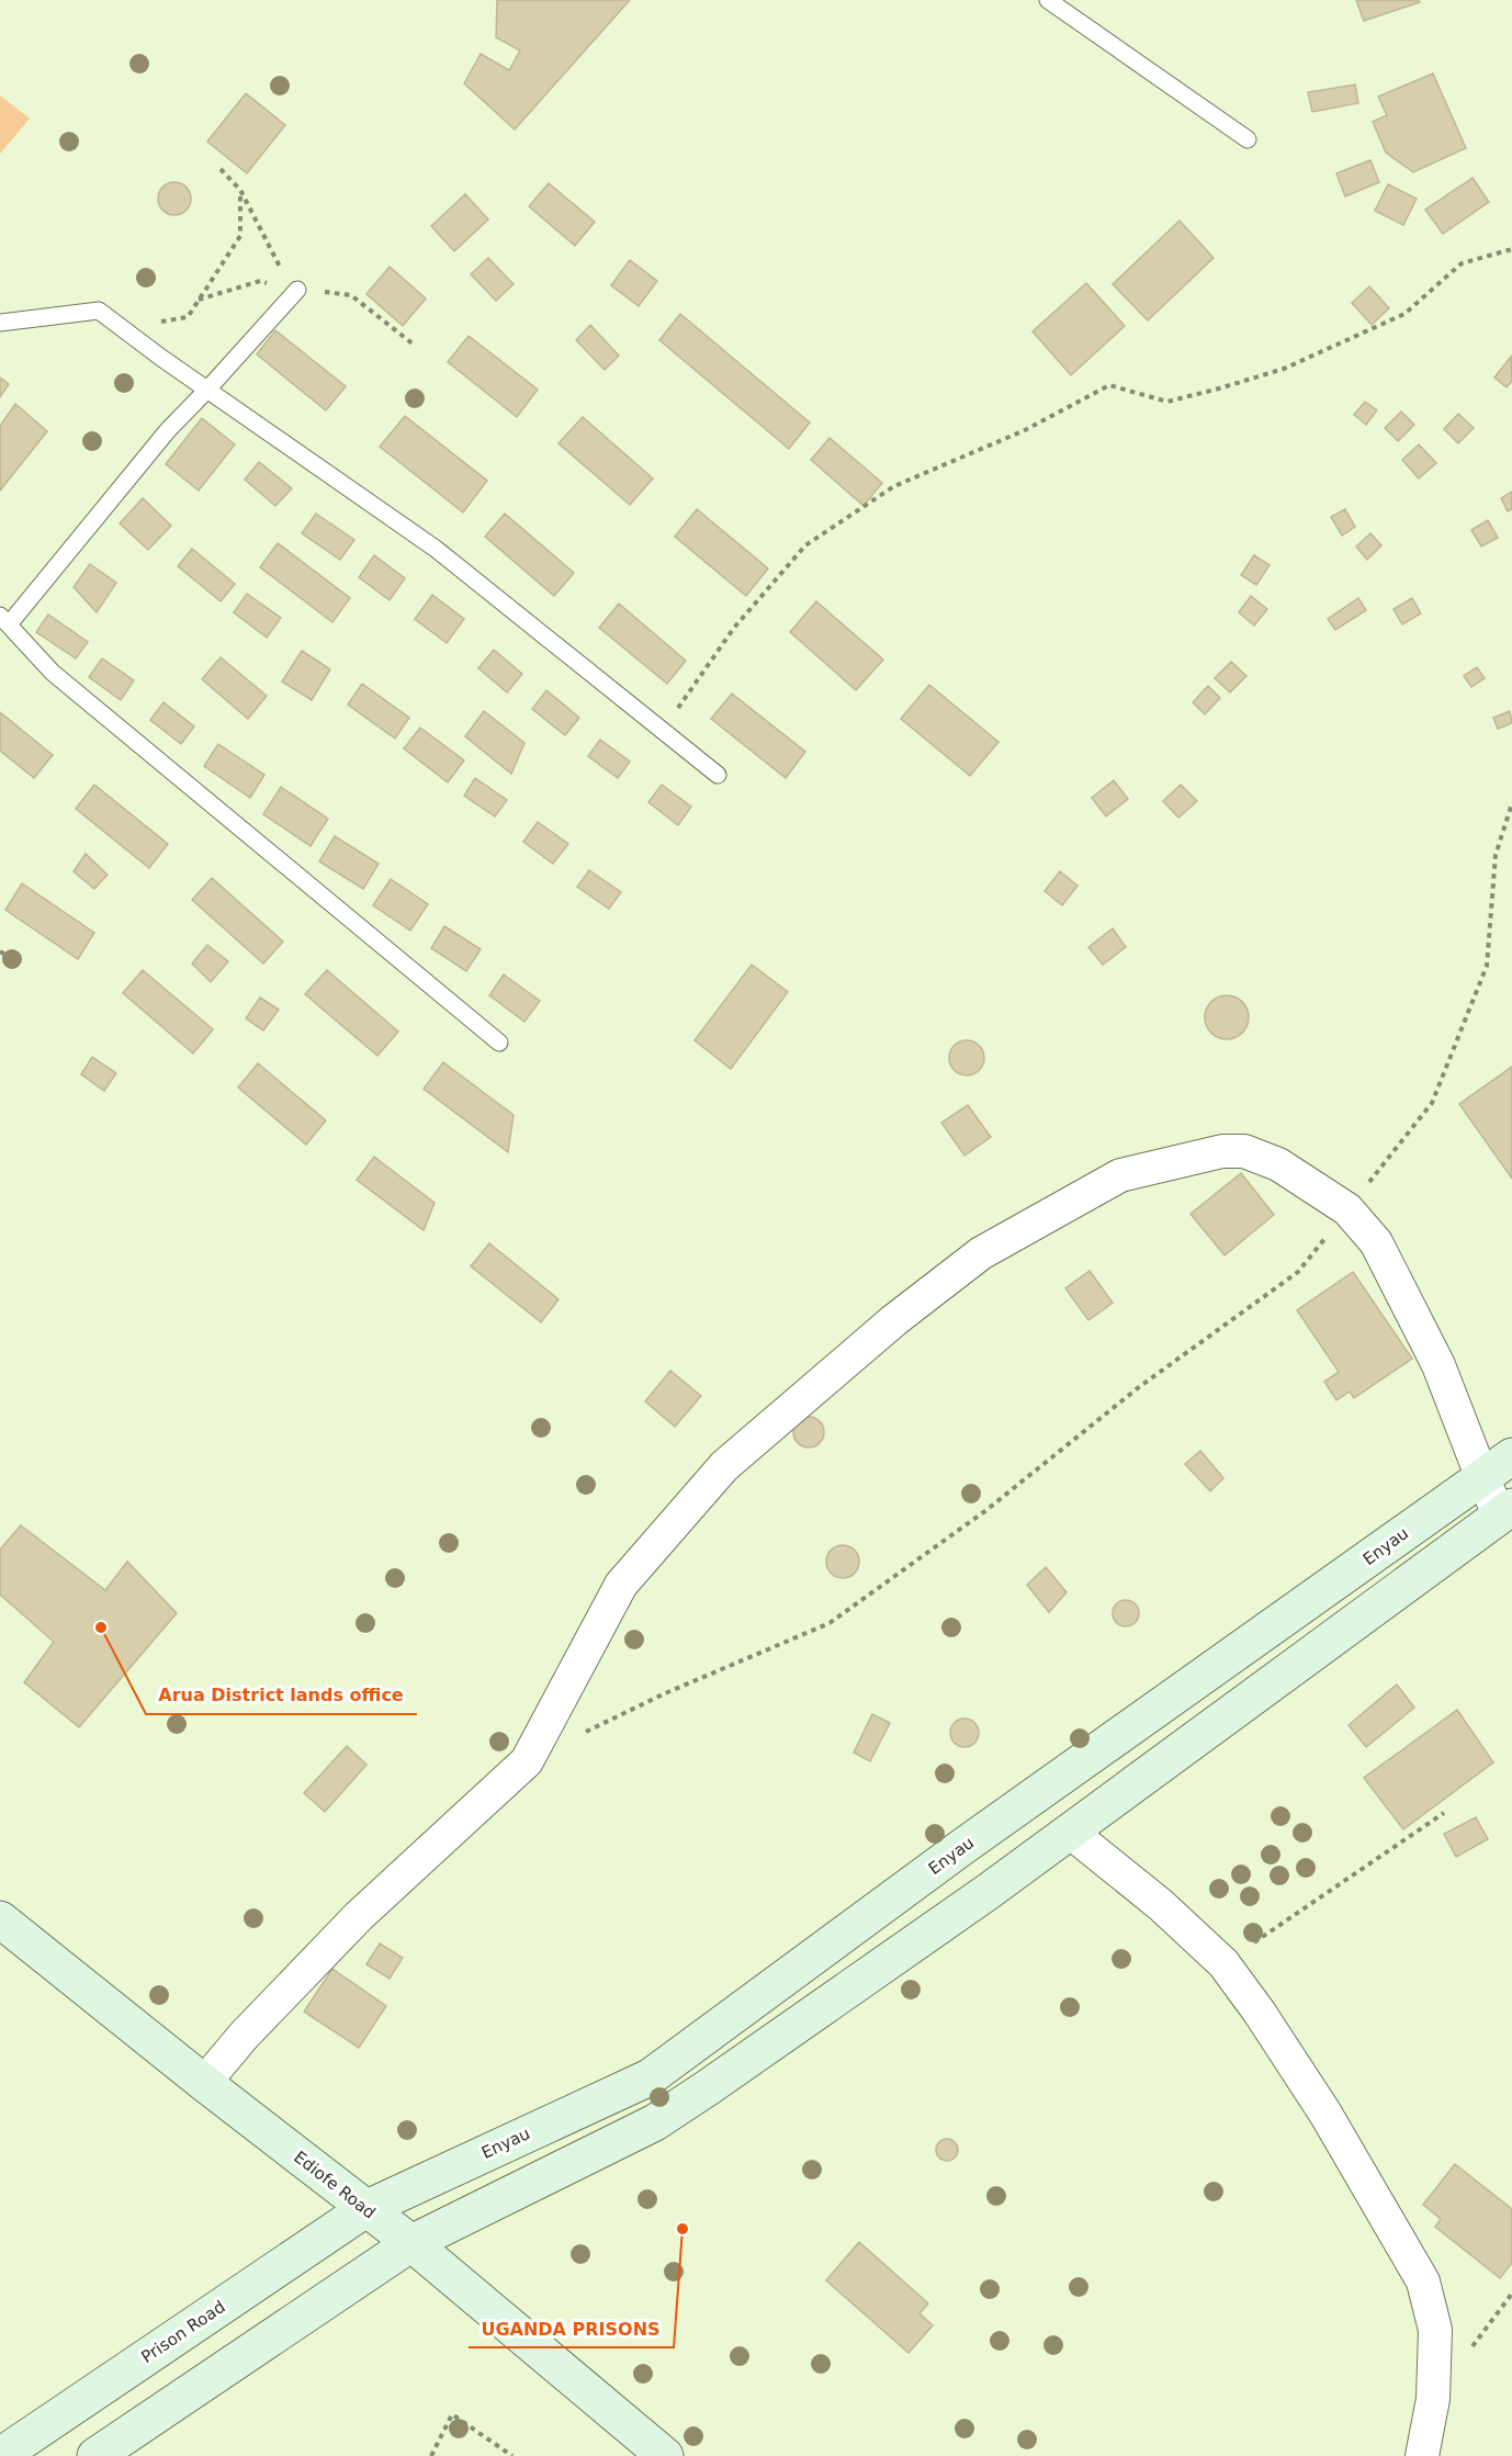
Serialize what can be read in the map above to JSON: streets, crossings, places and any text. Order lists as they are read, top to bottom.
{
  "streets": {
    "street": ["Enyau", "Ediofe Road", "Prison Road"]
  },
  "crossings": [
    ["Enyau", "Ediofe Road"],
    ["Enyau", "Prison Road"],
    ["Ediofe Road", "Prison Road"]
  ],
  "places": ["Arua District lands office", "UGANDA PRISONS"]
}
